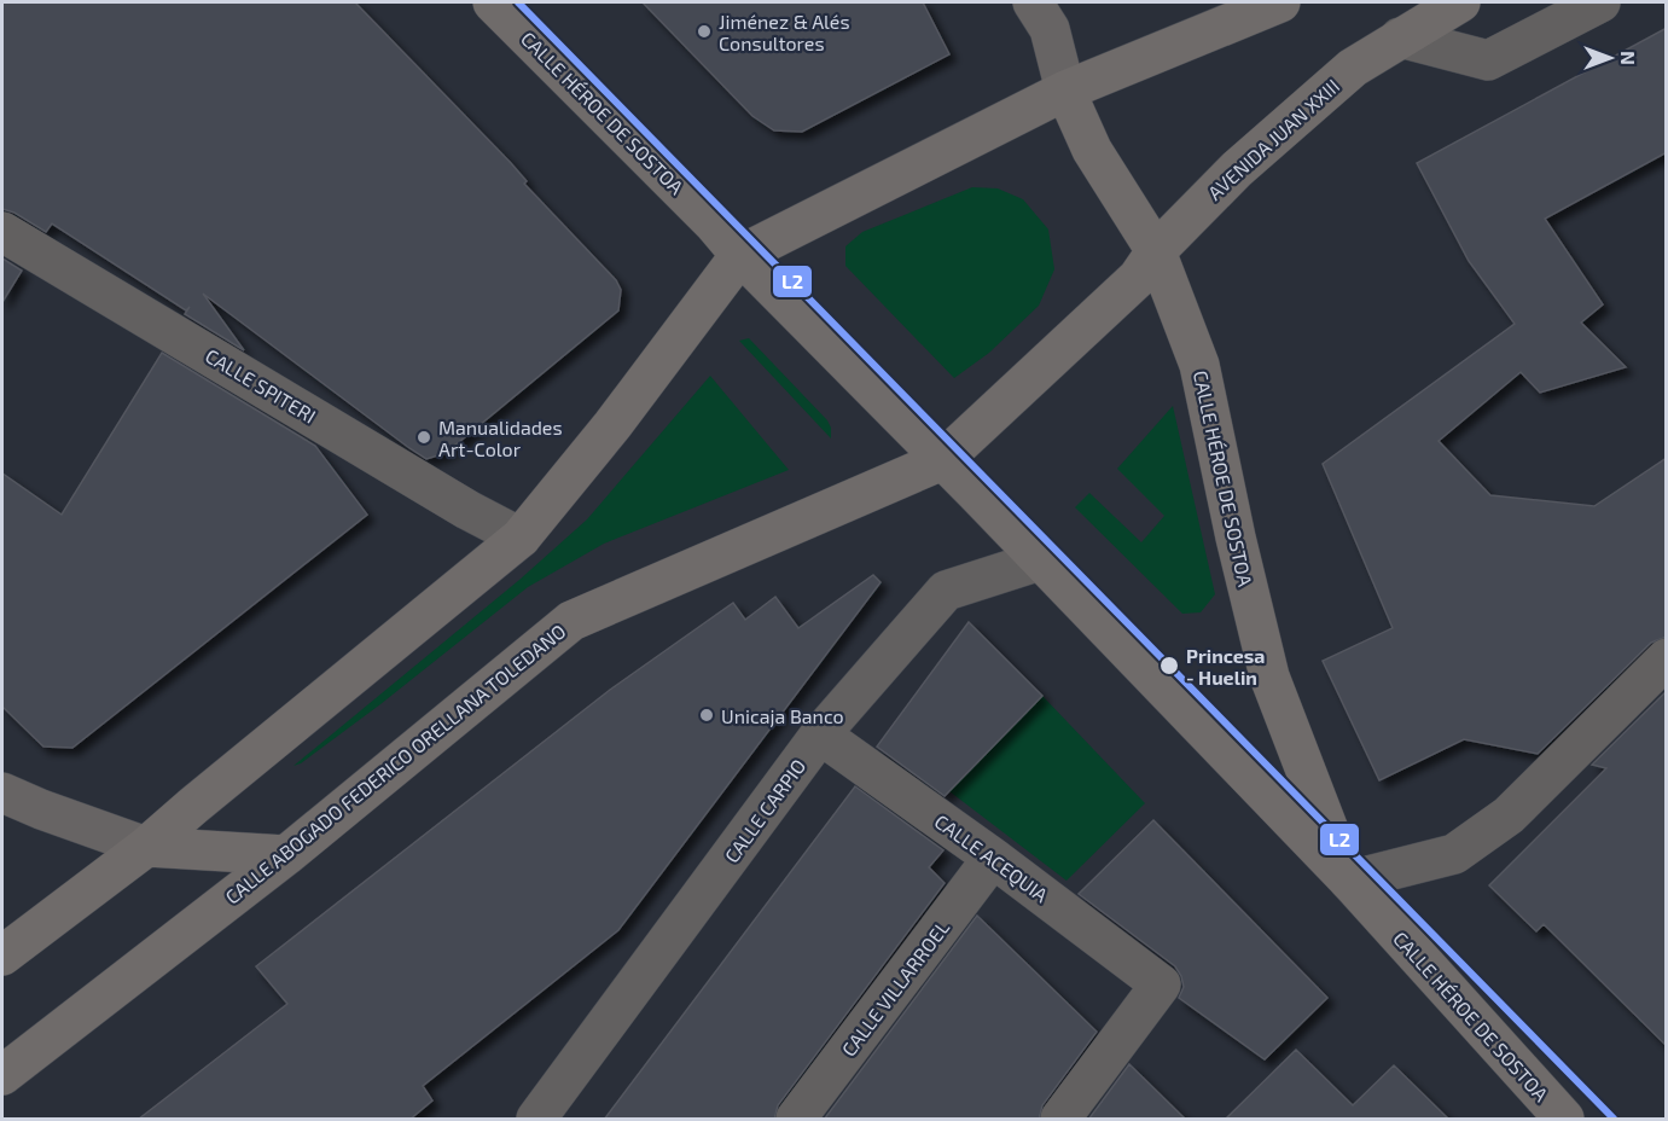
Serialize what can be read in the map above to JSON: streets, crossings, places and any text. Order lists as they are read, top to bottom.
{
  "streets": {
    "main road": ["CALLE HÉROE DE SOSTOA", "AVENIDA JUAN XXIII", "CALLE ABOGADO FEDERICO ORELLANA TOLEDANO"],
    "street": [
      "CALLE SPITERI",
      "CALLE CARPIO",
      "CALLE ACEQUIA",
      "CALLE VILLARROEL"
    ]
  },
  "crossings": [
    ["CALLE HÉROE DE SOSTOA", "AVENIDA JUAN XXIII"],
    ["CALLE HÉROE DE SOSTOA", "CALLE ABOGADO FEDERICO ORELLANA TOLEDANO"],
    ["CALLE HÉROE DE SOSTOA", "CALLE CARPIO"],
    ["AVENIDA JUAN XXIII", "CALLE ABOGADO FEDERICO ORELLANA TOLEDANO"],
    ["CALLE CARPIO", "CALLE ACEQUIA"],
    ["CALLE ACEQUIA", "CALLE VILLARROEL"]
  ],
  "places": [
    "Jiménez & Alés Consultores",
    "Manualidades Art-Color",
    "Princesa - Huelin",
    "Unicaja Banco"
  ],
  "lines": ["transit line L2"],
  "north": "right"
}
